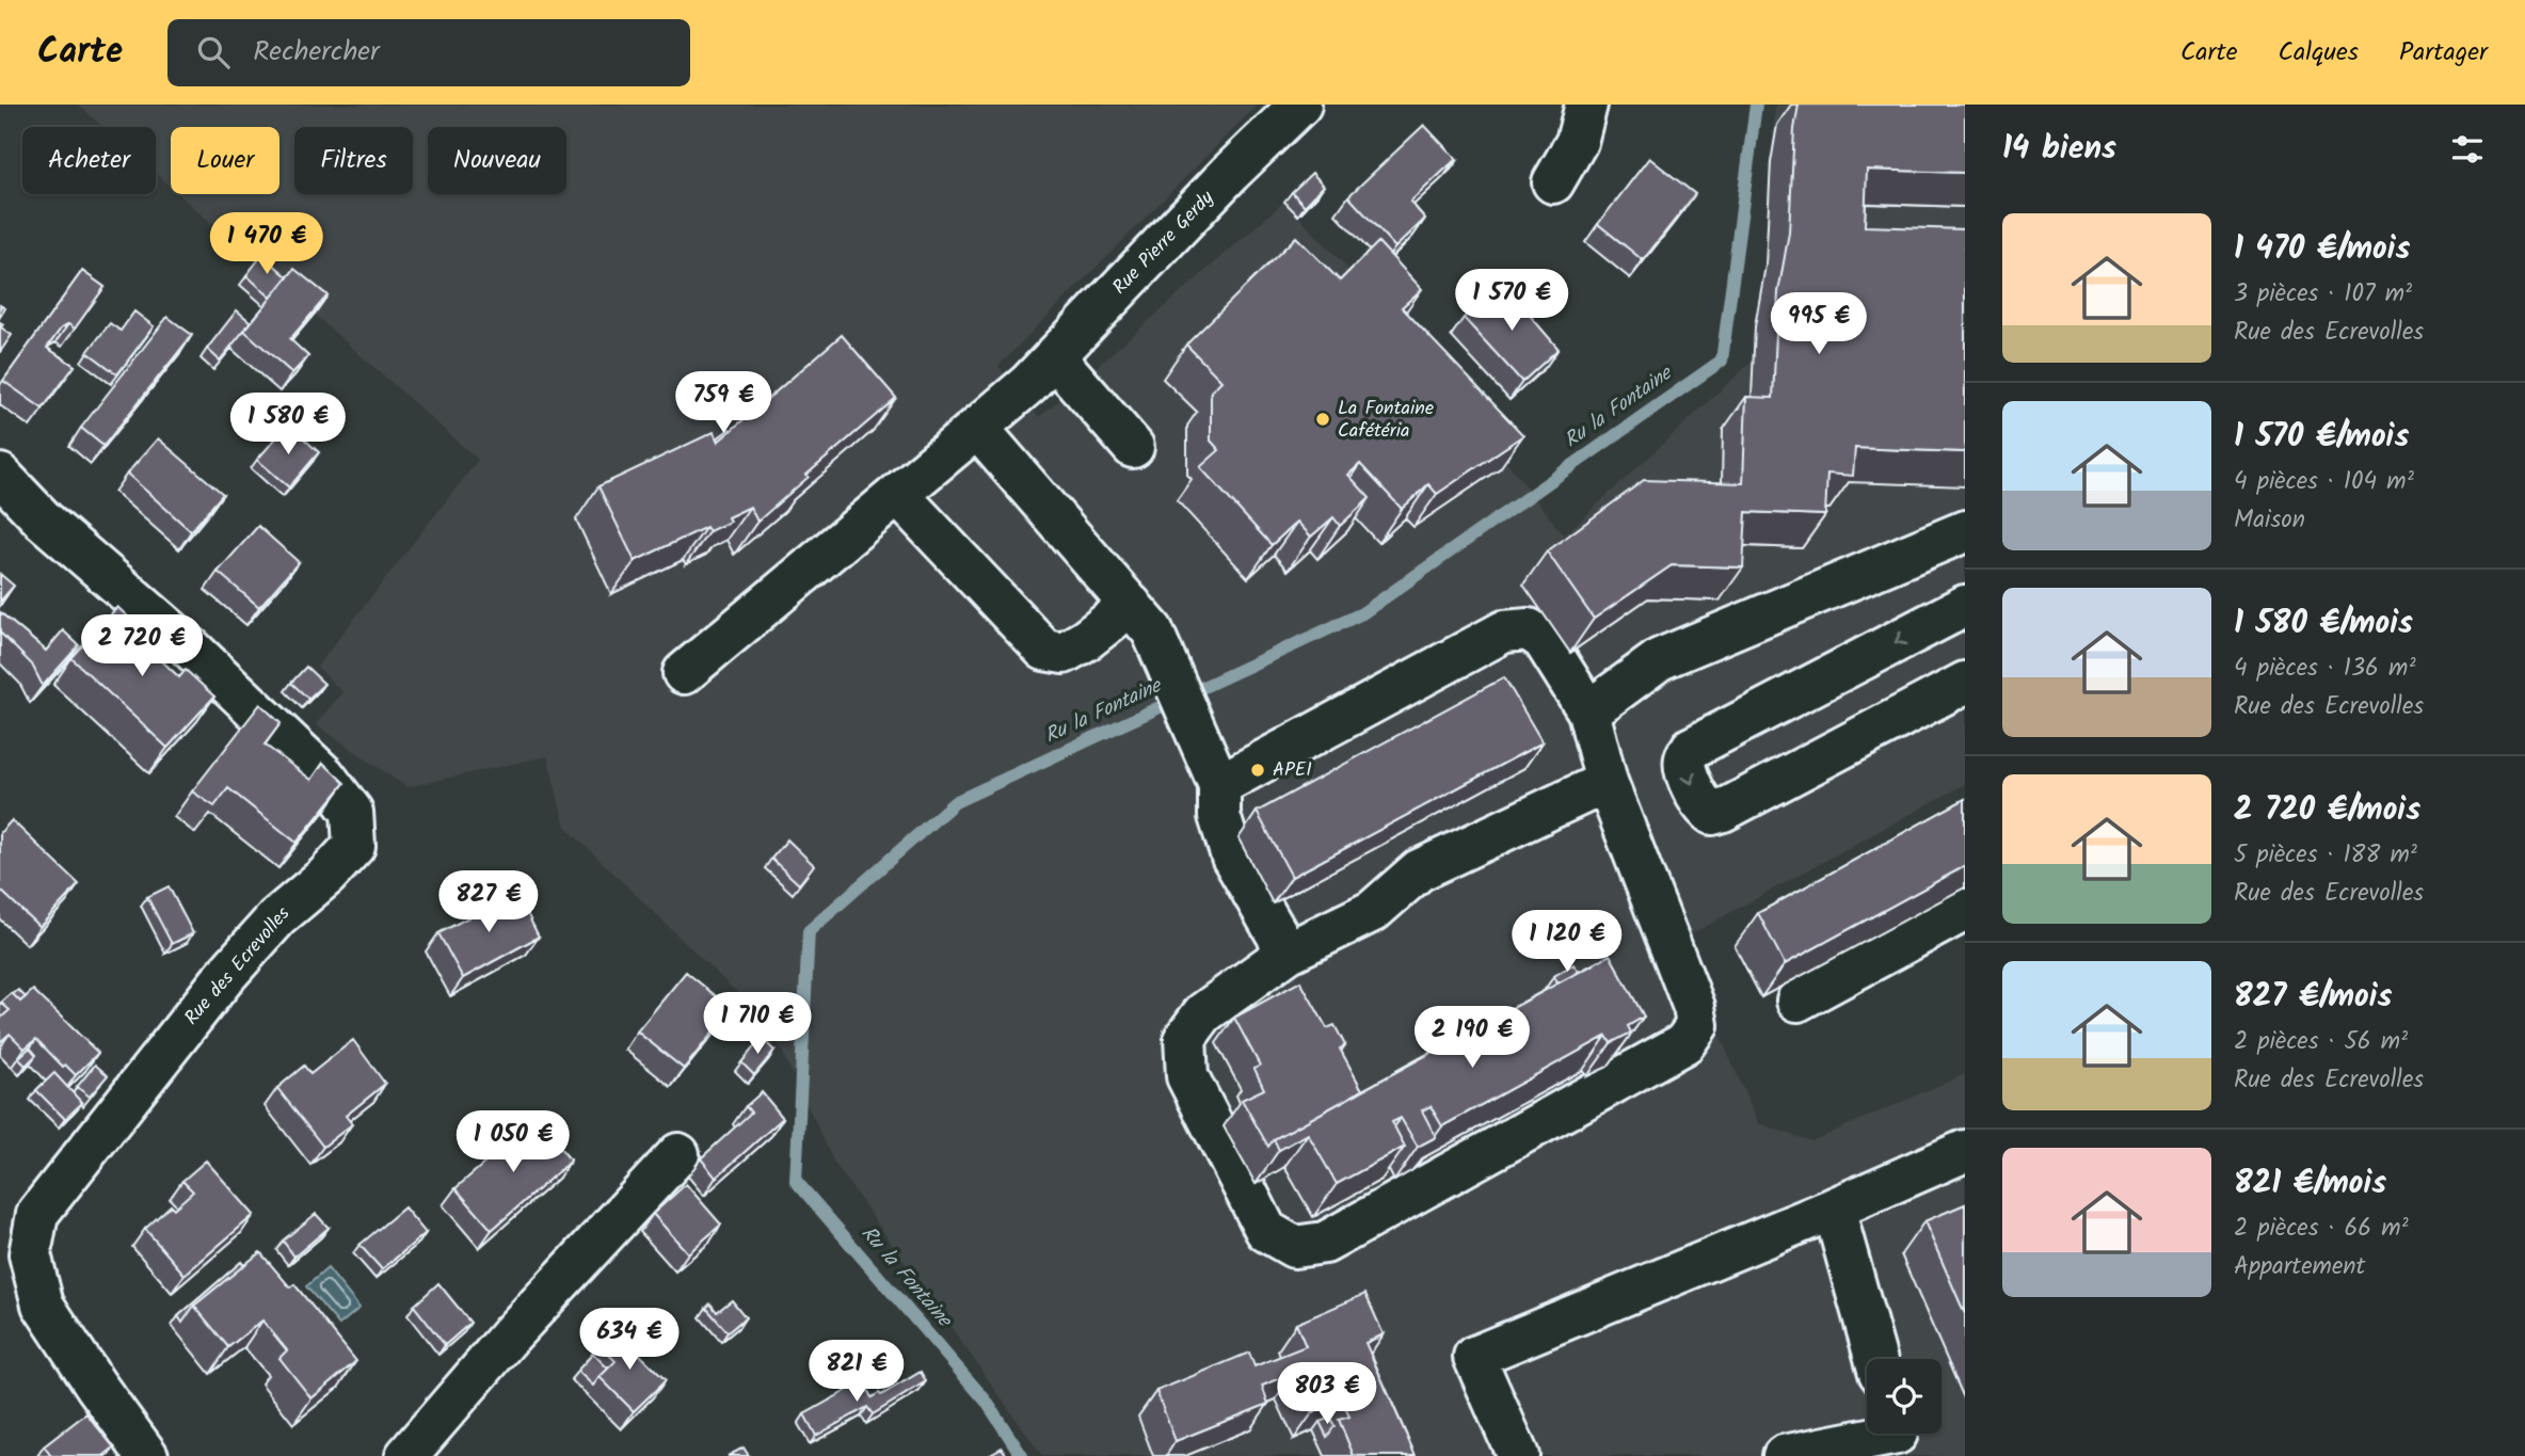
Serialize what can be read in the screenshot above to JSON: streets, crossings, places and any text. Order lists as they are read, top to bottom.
{
  "streets": {
    "street": ["Rue Pierre Gerdy", "Rue des Ecrevolles"]
  },
  "water": ["Ru la Fontaine"],
  "places": ["La Fontaine Cafétéria", "APEI"],
  "page": {
    "header": "Carte",
    "search": "Rechercher",
    "nav": ["Carte", "Calques", "Partager"],
    "heading": "14 biens",
    "chip": [
      "Acheter",
      "Louer",
      "Filtres",
      "Nouveau"
    ],
    "list": [
      {
        "name": "1 470 €/mois",
        "note": "3 pièces · 107 m² · Rue des Ecrevolles"
      },
      {
        "name": "1 570 €/mois",
        "note": "4 pièces · 104 m² · Maison"
      },
      {
        "name": "1 580 €/mois",
        "note": "4 pièces · 136 m² · Rue des Ecrevolles"
      },
      {
        "name": "2 720 €/mois",
        "note": "5 pièces · 188 m² · Rue des Ecrevolles"
      },
      {
        "name": "827 €/mois",
        "note": "2 pièces · 56 m² · Rue des Ecrevolles"
      },
      {
        "name": "821 €/mois",
        "note": "2 pièces · 66 m² · Appartement"
      }
    ],
    "price": [
      "1 470 €",
      "1 570 €",
      "995 €",
      "759 €",
      "1 580 €",
      "2 720 €",
      "827 €",
      "1 120 €",
      "1 710 €",
      "2 190 €",
      "1 050 €",
      "634 €",
      "821 €",
      "803 €"
    ]
  }
}
